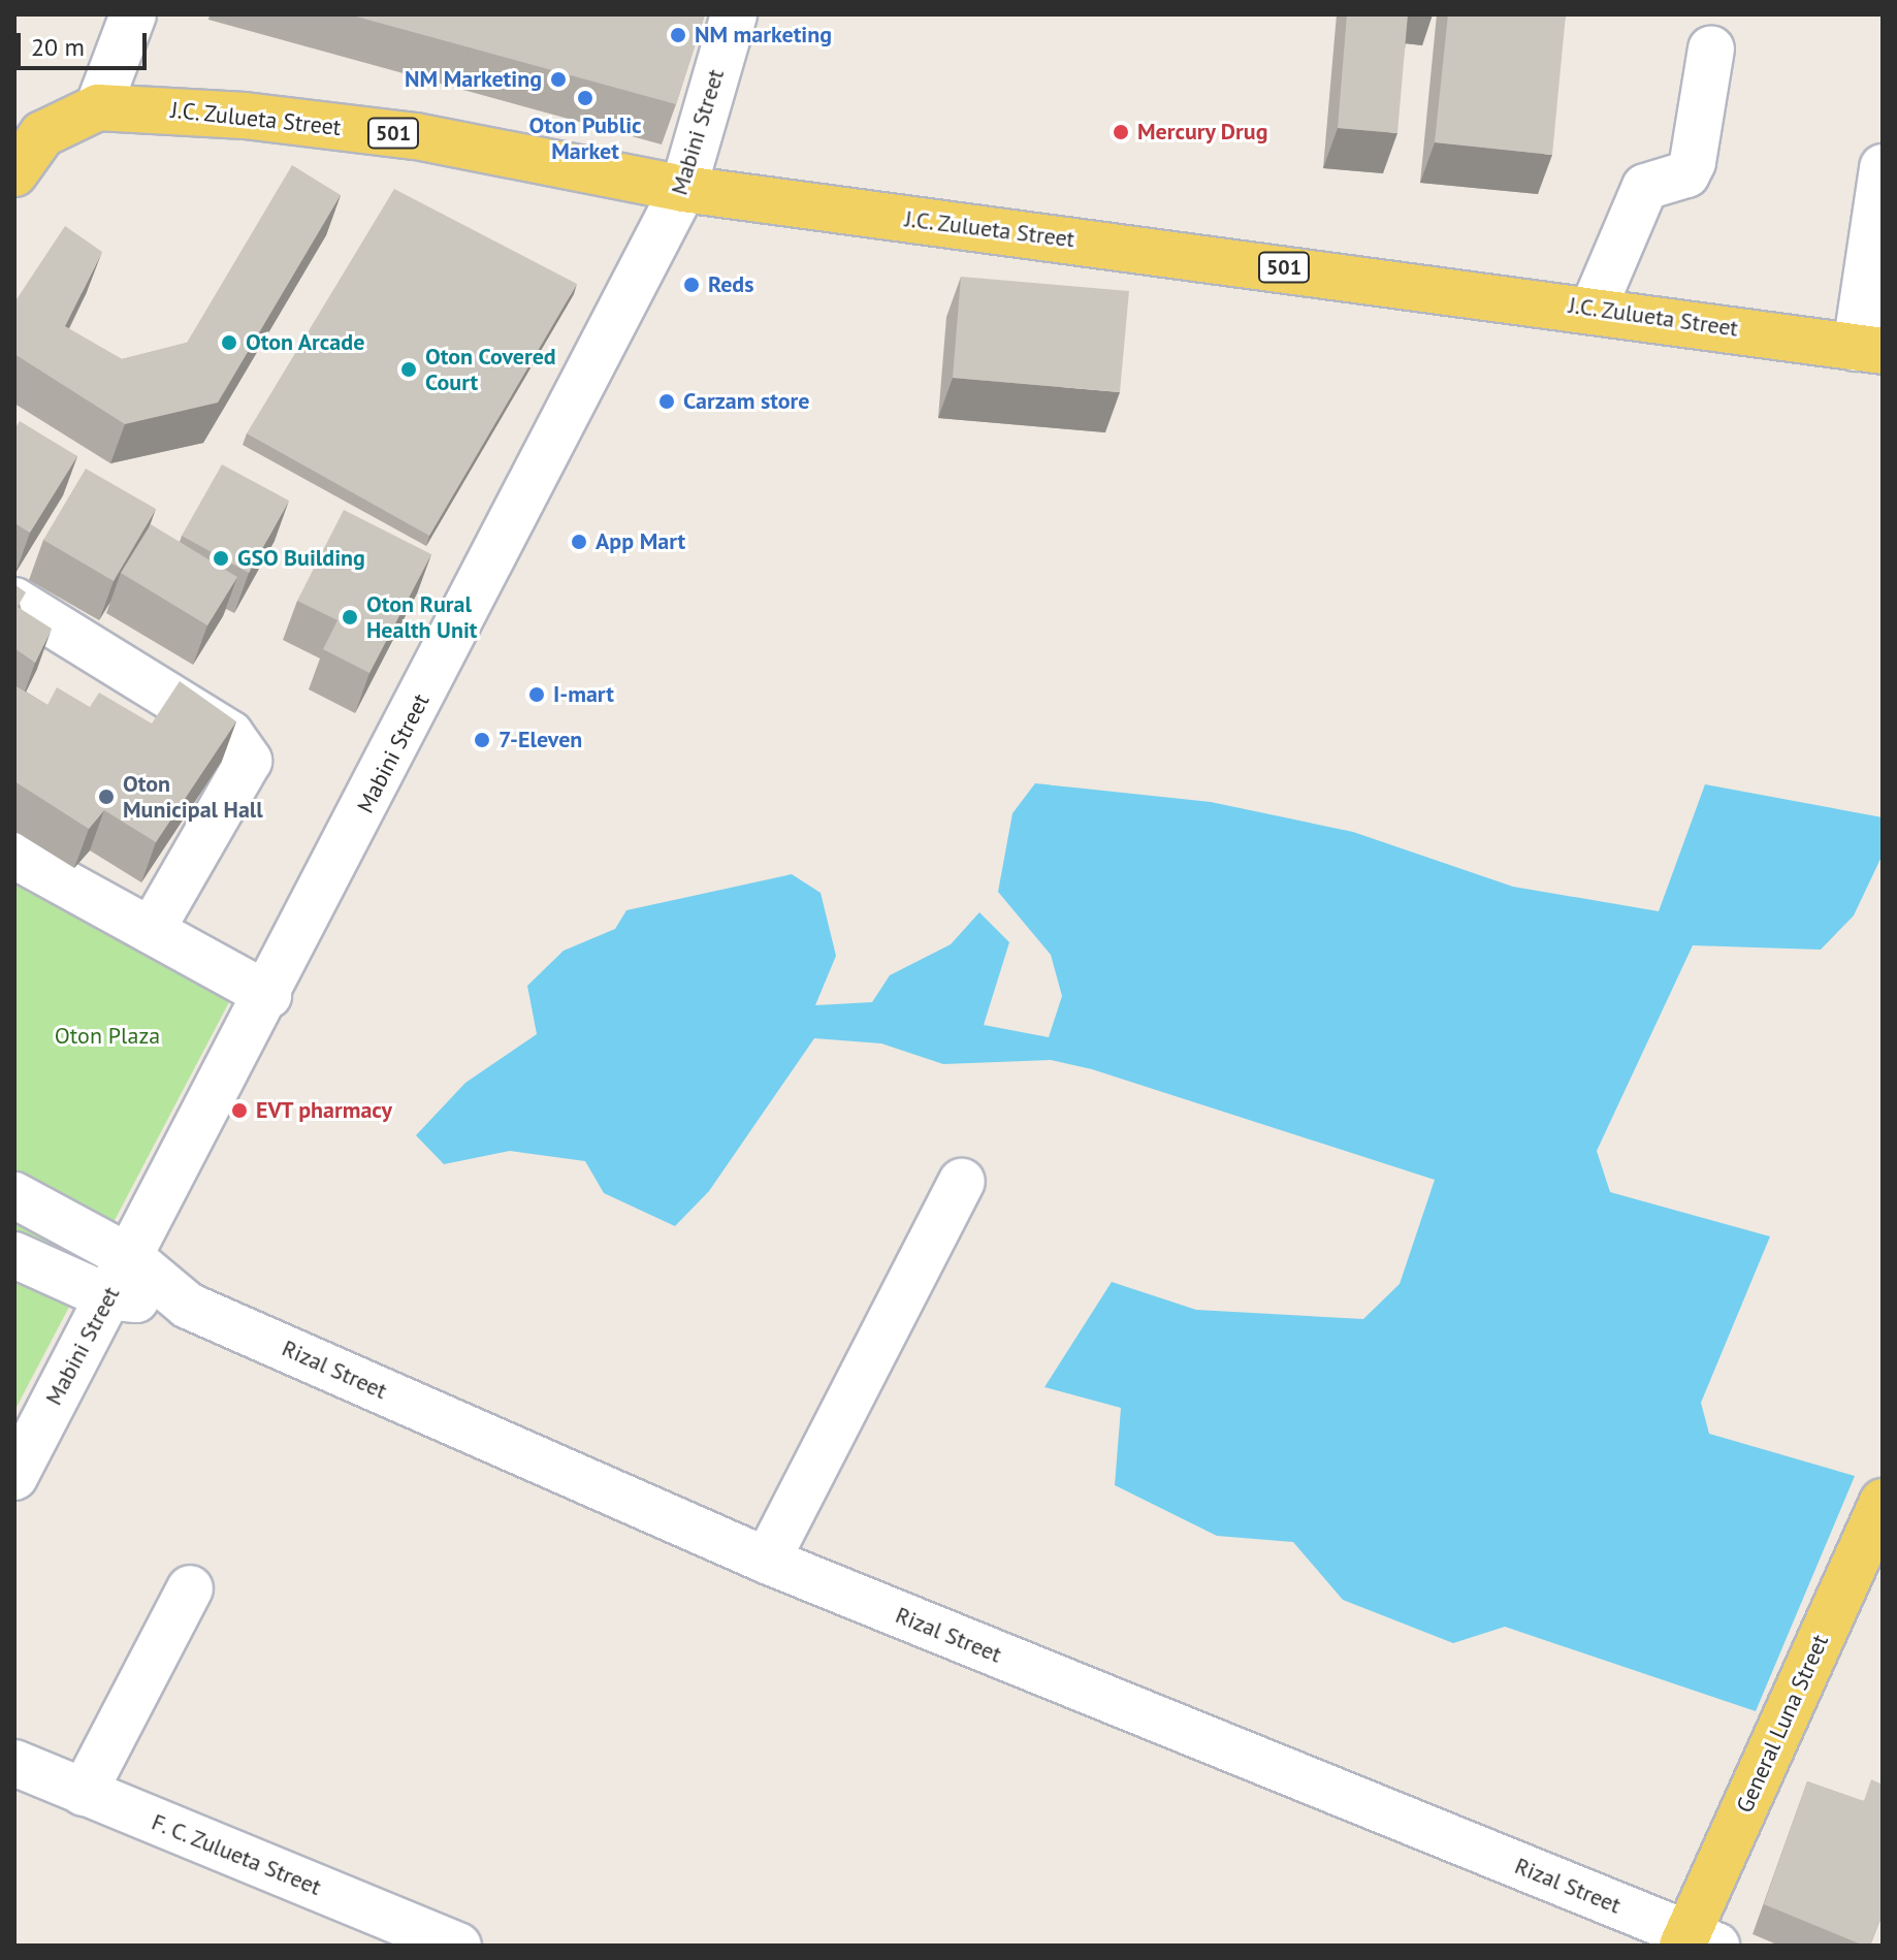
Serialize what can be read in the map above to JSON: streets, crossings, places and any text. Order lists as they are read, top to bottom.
{
  "streets": {
    "main road": ["J.C. Zulueta Street", "501", "General Luna Street"],
    "street": ["Mabini Street", "Rizal Street", "F. C. Zulueta Street"]
  },
  "crossings": [
    ["J.C. Zulueta Street", "Mabini Street"],
    ["Mabini Street", "Rizal Street"],
    ["Rizal Street", "General Luna Street"]
  ],
  "parks": ["Oton Plaza"],
  "places": [
    "NM marketing",
    "NM Marketing",
    "Oton Public Market",
    "Mercury Drug",
    "Reds",
    "Oton Arcade",
    "Oton Covered Court",
    "Carzam store",
    "App Mart",
    "GSO Building",
    "Oton Rural Health Unit",
    "I-mart",
    "7-Eleven",
    "Oton Municipal Hall",
    "EVT pharmacy"
  ],
  "scale_bar": "20 m"
}
